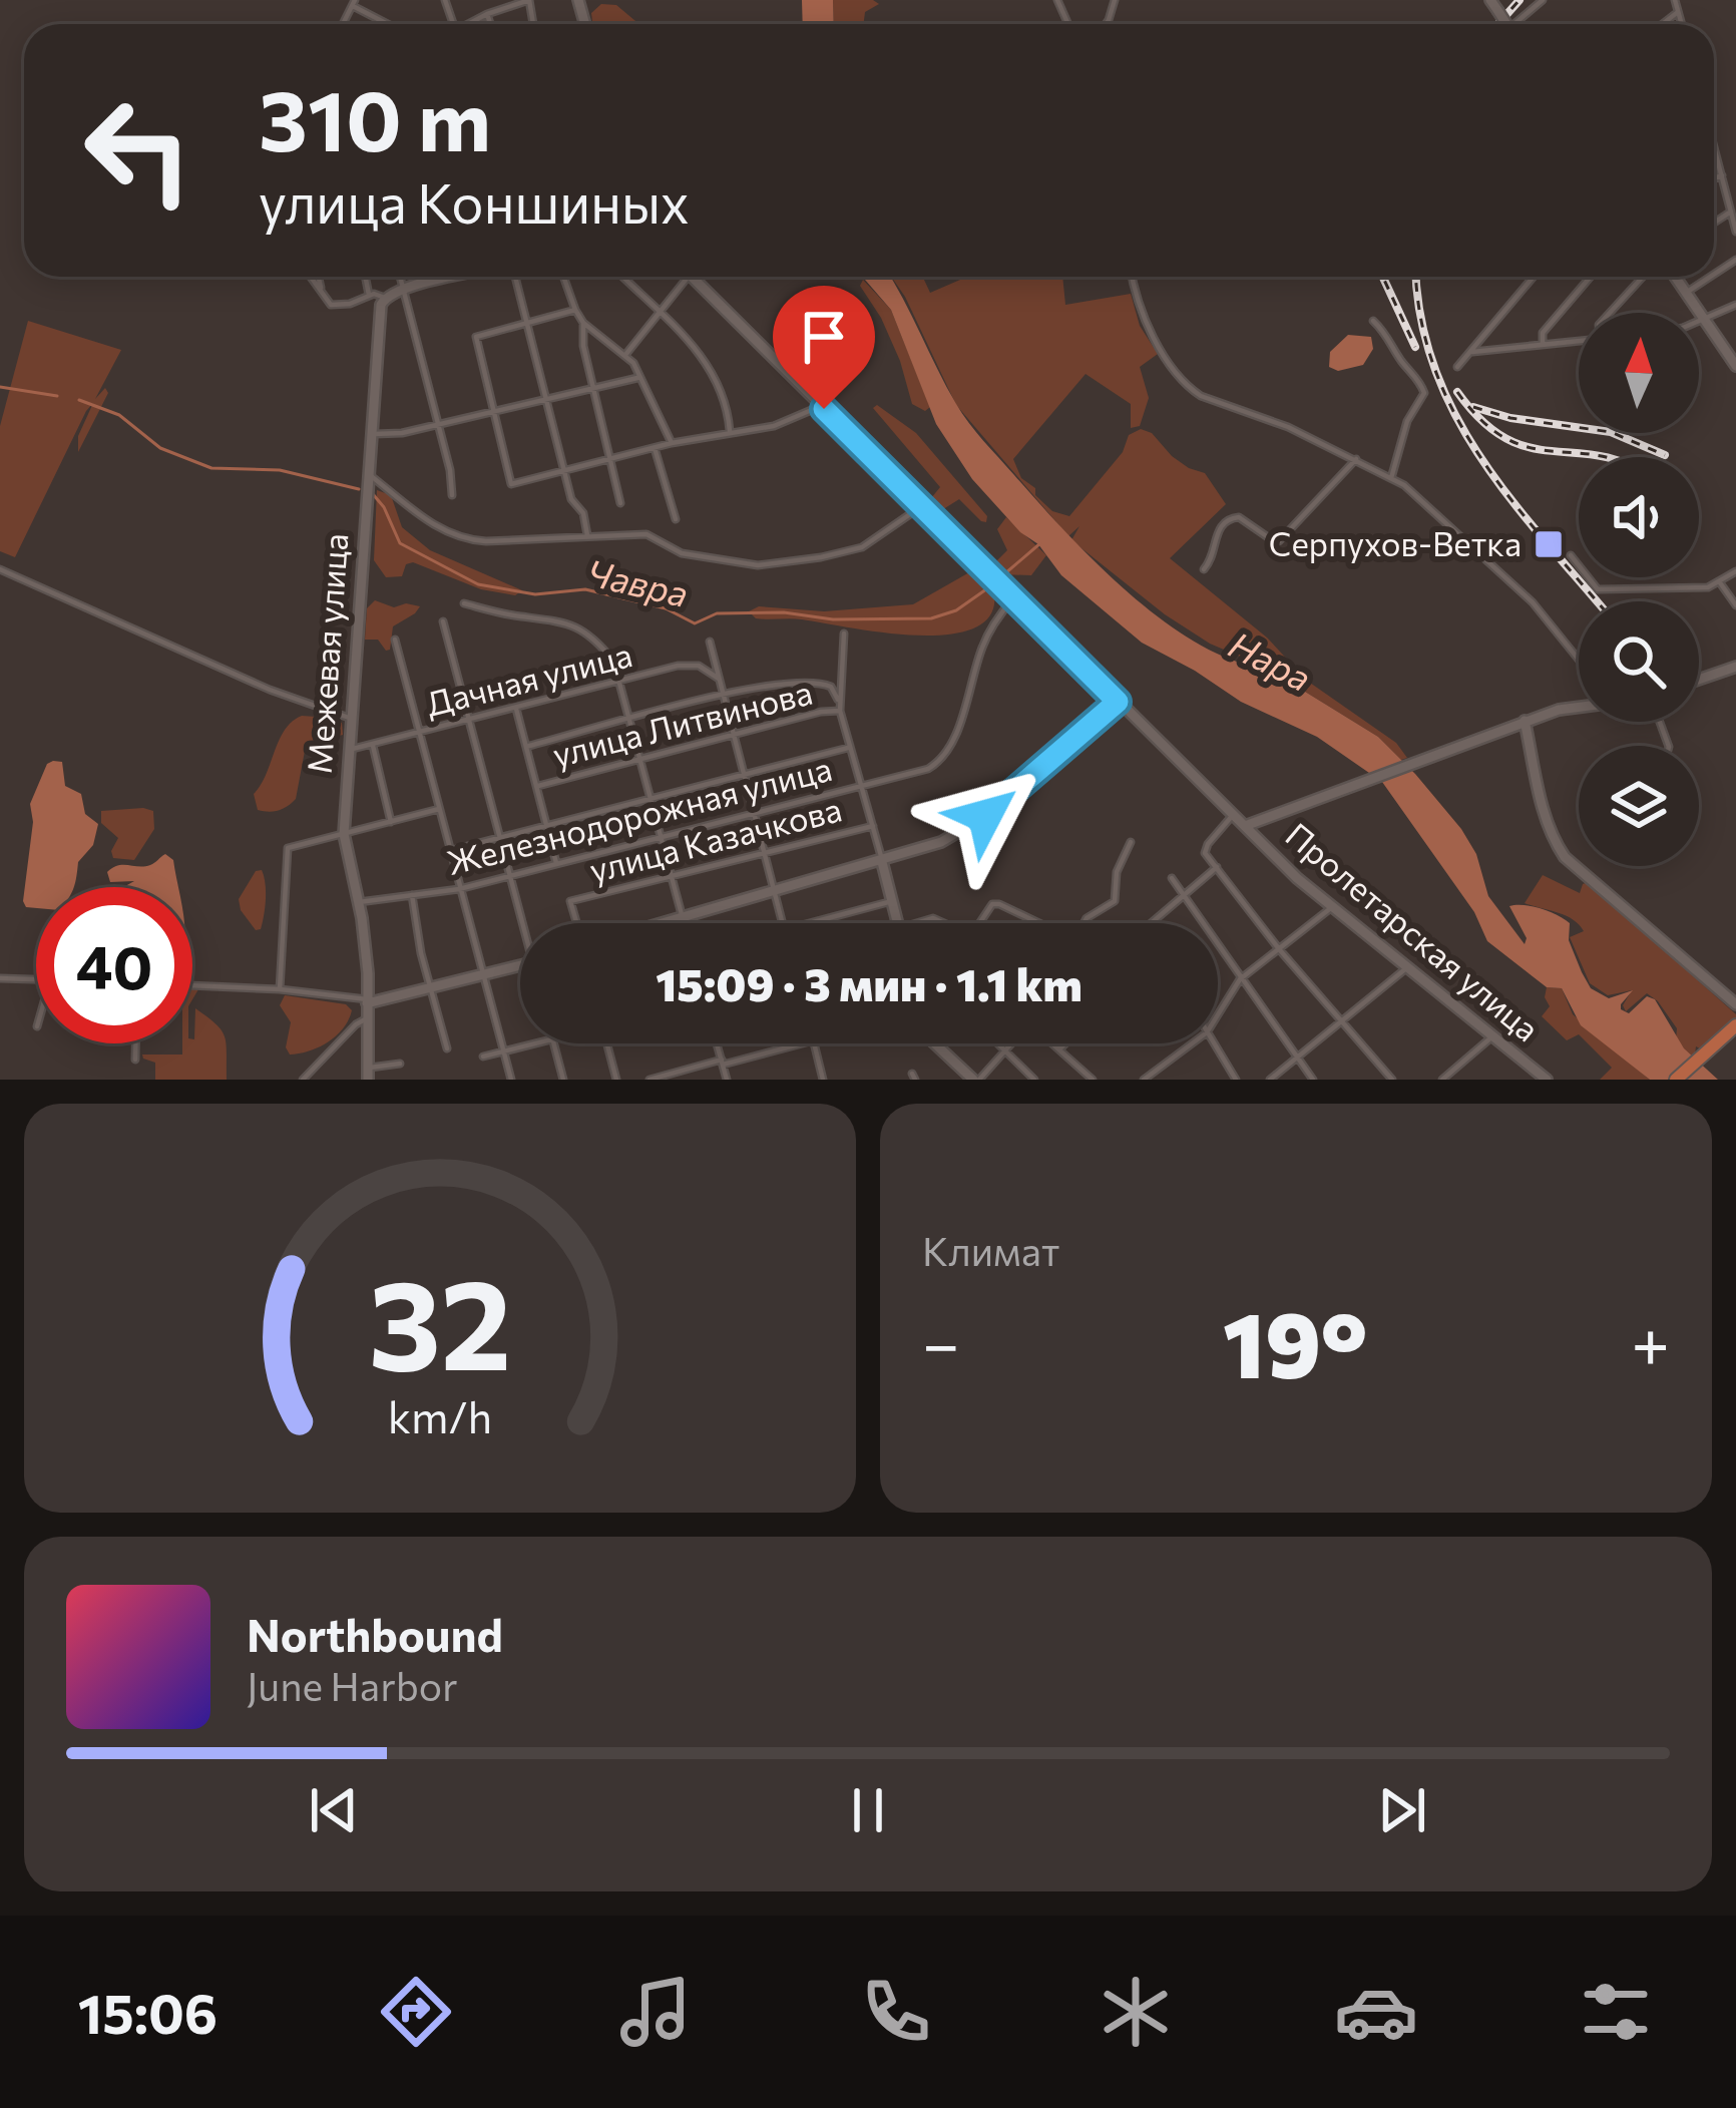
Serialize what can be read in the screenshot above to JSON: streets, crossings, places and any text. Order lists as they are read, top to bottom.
{
  "streets": {
    "street": [
      "Межевая улица",
      "Дачная улица",
      "улица Литвинова",
      "Железнодорожная улица",
      "улица Казачкова",
      "Пролетарская улица"
    ]
  },
  "crossings": [
    ["Межевая улица", "Дачная улица"],
    ["Межевая улица", "Железнодорожная улица"],
    ["Железнодорожная улица", "Пролетарская улица"]
  ],
  "water": ["Чавра", "Нара"],
  "places": {
    "transit": ["Серпухов-Ветка"]
  },
  "north": "top",
  "page": {
    "turn": ["310 m", "улица Коншиных"],
    "limit": "40",
    "trip": "15:09 · 3 мин · 1.1 km",
    "tile": "Климат",
    "heat": ["−", "19°", "+"],
    "song": ["Northbound", "June Harbor"],
    "tabs": "15:06",
    "gauge": ["32", "km/h"]
  }
}
